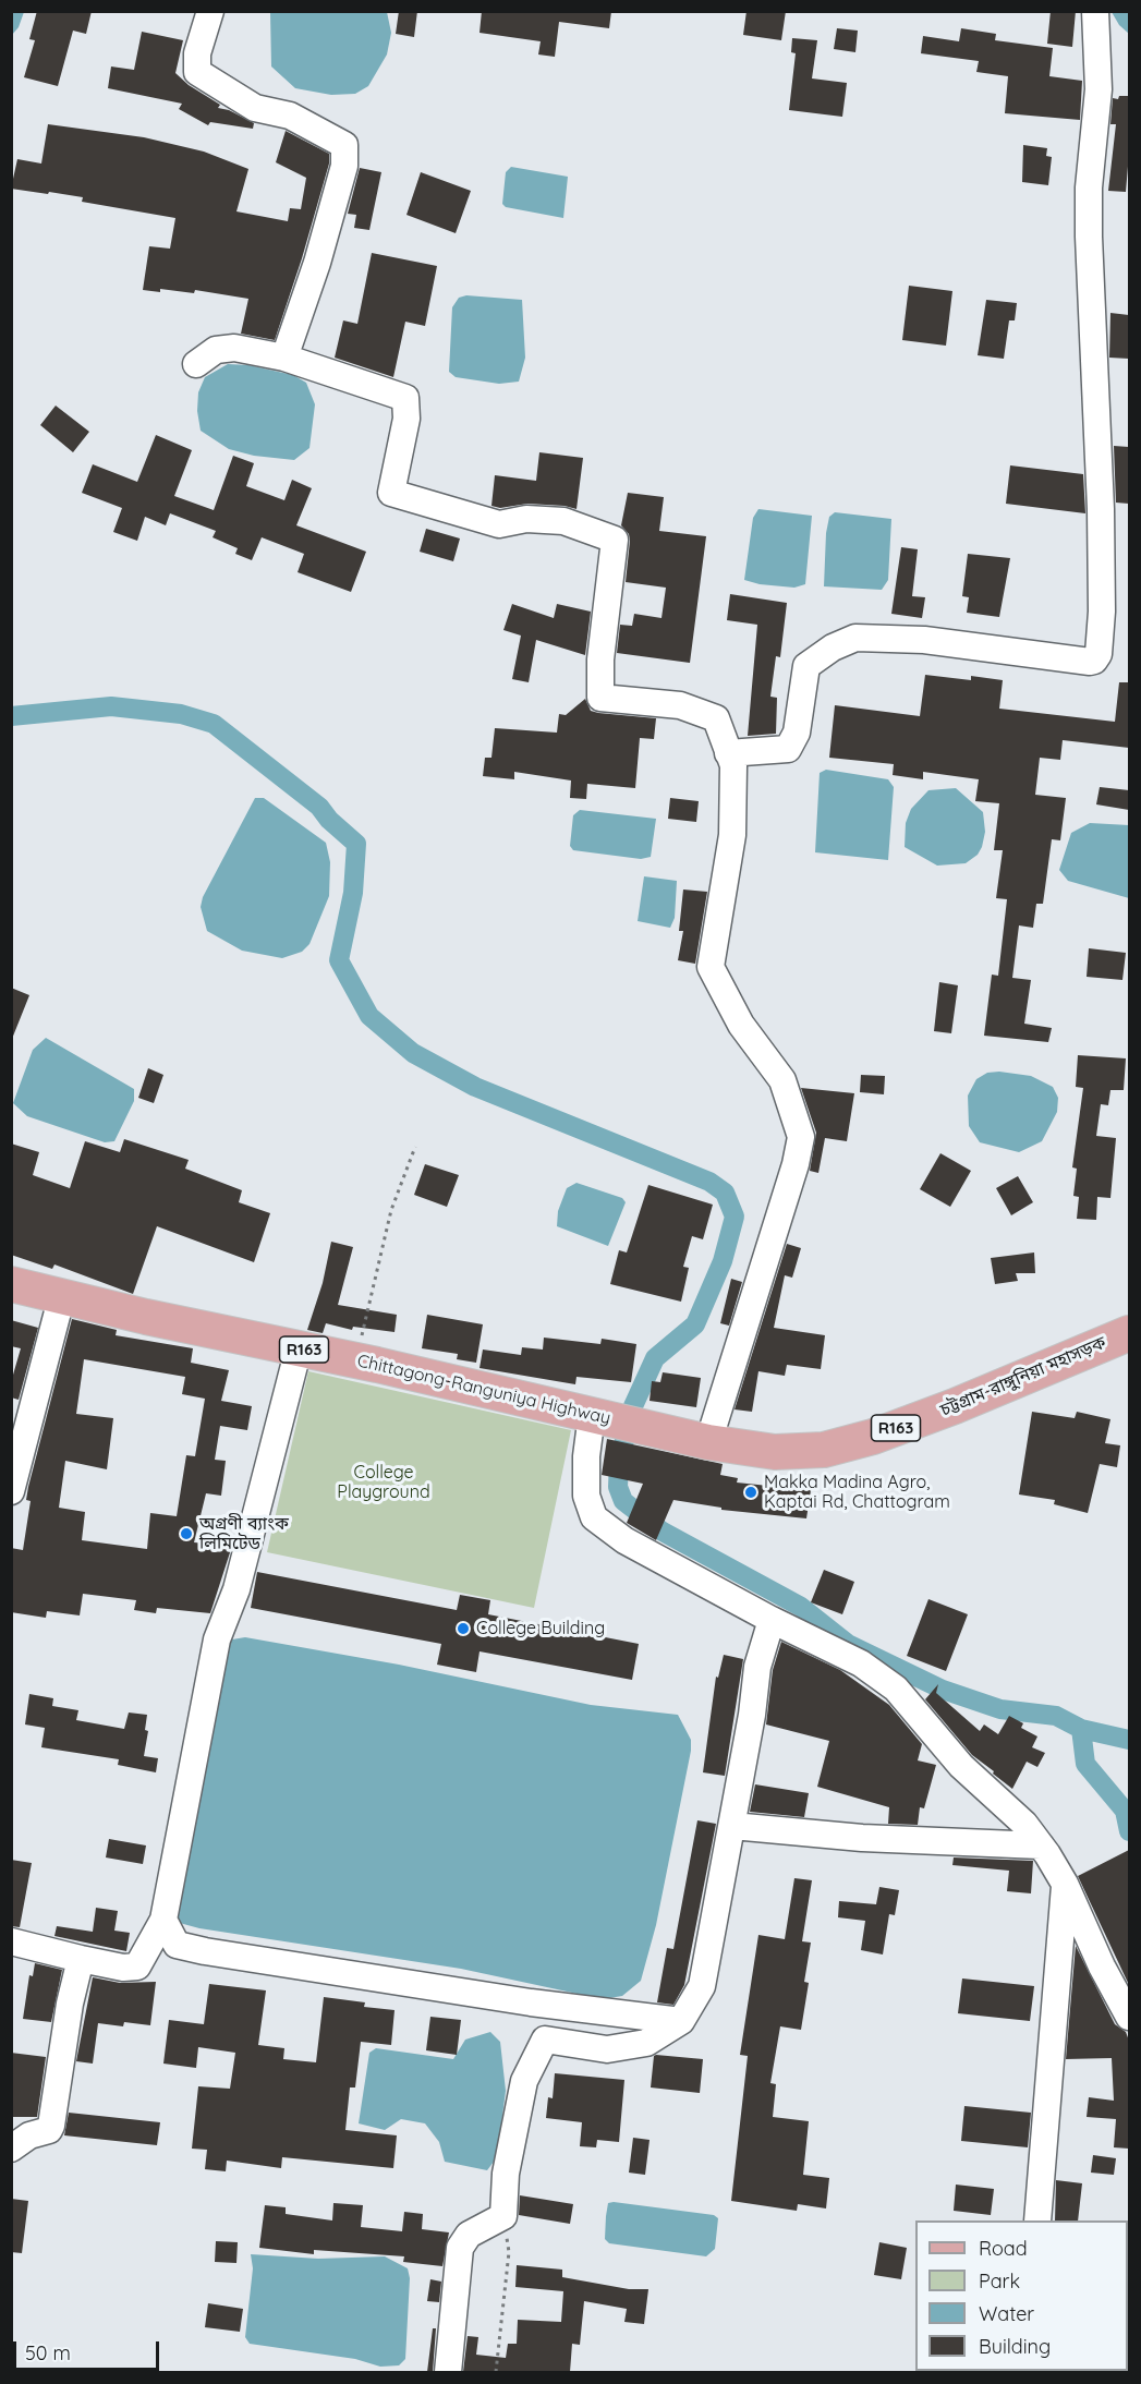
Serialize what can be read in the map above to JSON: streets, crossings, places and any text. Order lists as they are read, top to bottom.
{
  "streets": {
    "main road": ["R163", "চট্টগ্রাম-রাঙ্গুনিয়া মহাসড়ক", "Chittagong-Ranguniya Highway"]
  },
  "crossings": [
    ["চট্টগ্রাম-রাঙ্গুনিয়া মহাসড়ক", "Chittagong-Ranguniya Highway"]
  ],
  "parks": ["College Playground"],
  "places": ["Makka Madina Agro, Kaptai Rd, Chattogram", "অগ্রণী ব্যাংক লিমিটেড", "College Building"],
  "legend": [
    "Road",
    "Park",
    "Water",
    "Building"
  ],
  "scale_bar": "50 m"
}
